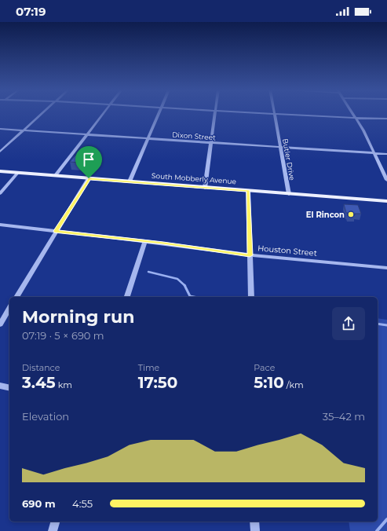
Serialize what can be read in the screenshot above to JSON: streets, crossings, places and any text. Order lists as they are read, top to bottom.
{
  "streets": {
    "main road": ["South Mobberly Avenue"],
    "street": ["Dixon Street", "Butler Drive", "Houston Street"]
  },
  "crossings": [
    ["Dixon Street", "Butler Drive"],
    ["Butler Drive", "South Mobberly Avenue"]
  ],
  "places": ["El Rincon"],
  "page": {
    "status": "07:19",
    "heading": ["Morning run", "07:19 · 5 × 690 m"],
    "stats": [
      ["Distance", "3.45 km"],
      ["Time", "17:50"],
      ["Pace", "5:10 /km"]
    ],
    "chart": ["Elevation", "35–42 m"],
    "list": [
      {
        "name": "690 m",
        "note": "4:55"
      }
    ]
  }
}
